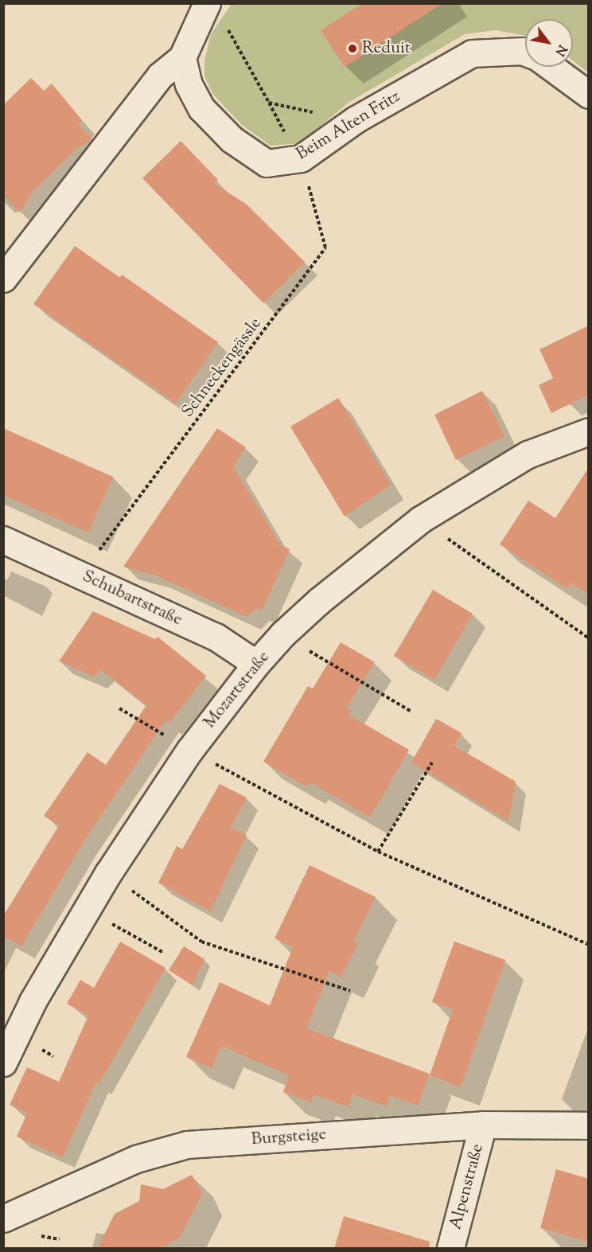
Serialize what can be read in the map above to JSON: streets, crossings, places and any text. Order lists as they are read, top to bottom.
{
  "streets": {
    "street": [
      "Beim Alten Fritz",
      "Schubartstraße",
      "Mozartstraße",
      "Burgsteige",
      "Alpenstraße"
    ],
    "path": ["Schneckengässle"]
  },
  "crossings": [
    ["Beim Alten Fritz", "Schneckengässle"],
    ["Schneckengässle", "Schubartstraße"],
    ["Schubartstraße", "Mozartstraße"],
    ["Burgsteige", "Alpenstraße"]
  ],
  "places": ["Reduit"],
  "north": "bottom right"
}
